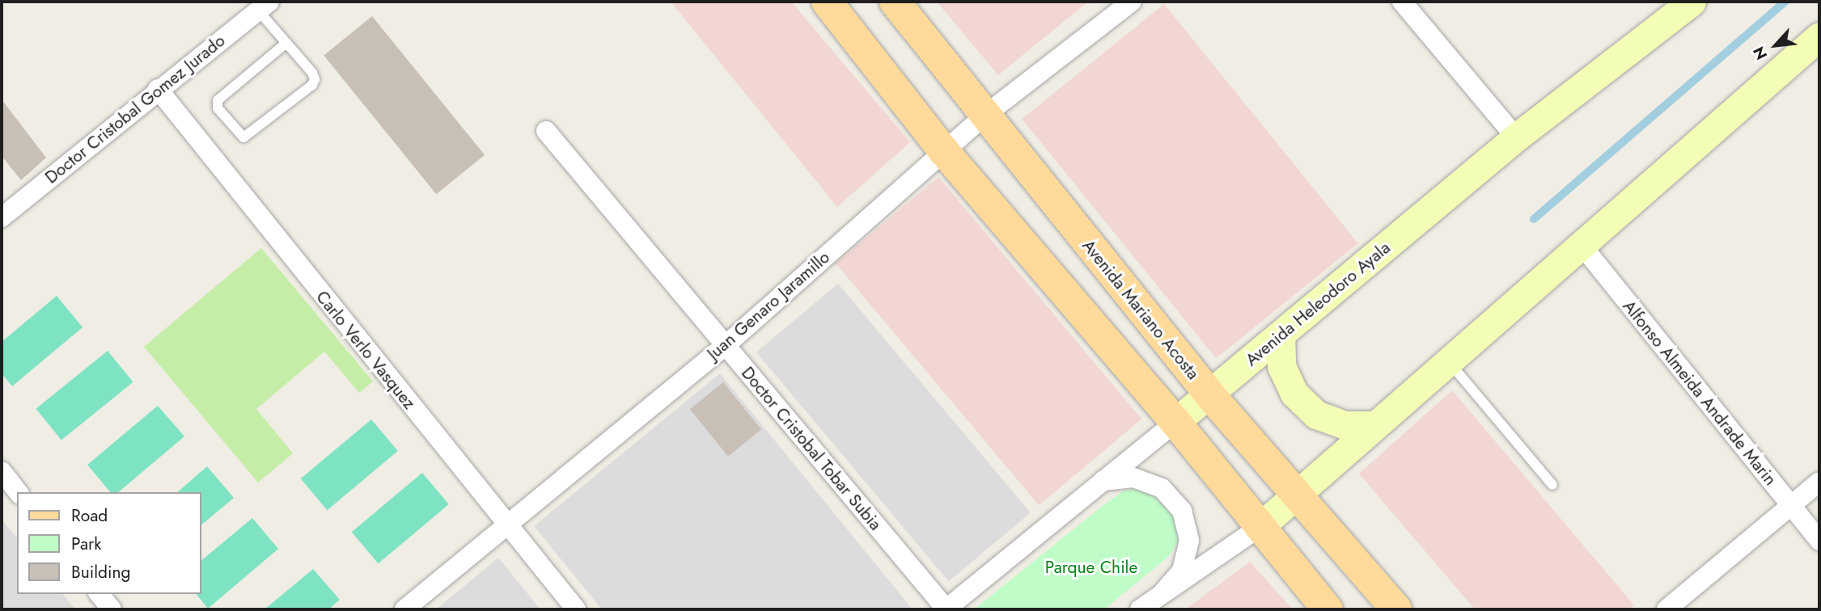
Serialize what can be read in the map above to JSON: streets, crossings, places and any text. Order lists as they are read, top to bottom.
{
  "streets": {
    "main road": ["Avenida Heleodoro Ayala", "Avenida Mariano Acosta"],
    "street": [
      "Doctor Cristobal Gomez Jurado",
      "Juan Genaro Jaramillo",
      "Carlo Verlo Vasquez",
      "Alfonso Almeida Andrade Marin",
      "Doctor Cristobal Tobar Subia"
    ]
  },
  "crossings": [
    ["Doctor Cristobal Gomez Jurado", "Carlo Verlo Vasquez"],
    ["Avenida Heleodoro Ayala", "Avenida Mariano Acosta"],
    ["Avenida Heleodoro Ayala", "Doctor Cristobal Tobar Subia"],
    ["Juan Genaro Jaramillo", "Avenida Mariano Acosta"],
    ["Juan Genaro Jaramillo", "Carlo Verlo Vasquez"],
    ["Juan Genaro Jaramillo", "Doctor Cristobal Tobar Subia"]
  ],
  "parks": ["Parque Chile"],
  "legend": ["Road", "Park", "Building"],
  "north": "bottom left"
}
